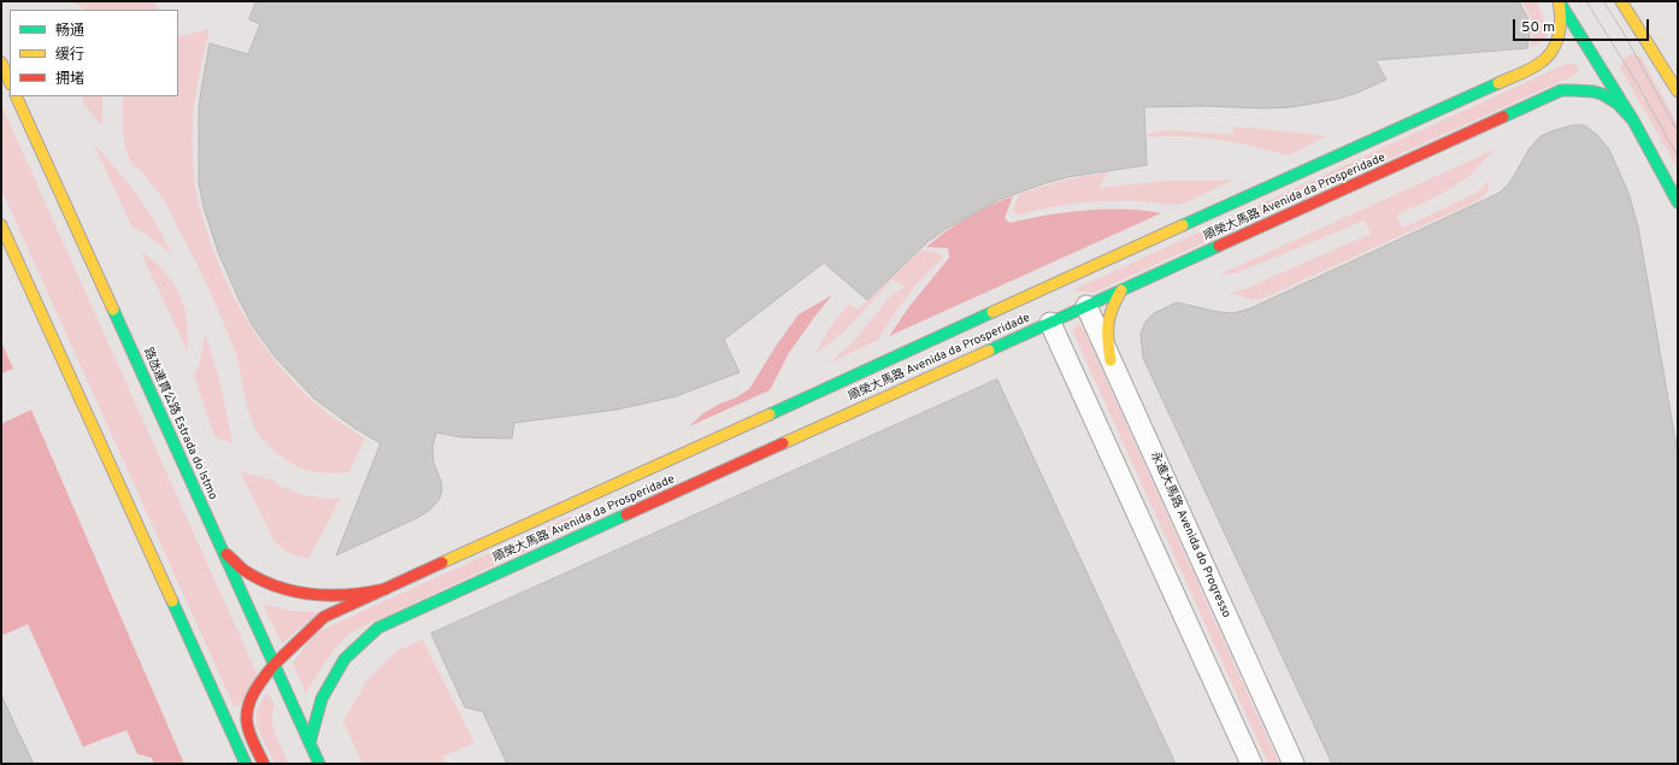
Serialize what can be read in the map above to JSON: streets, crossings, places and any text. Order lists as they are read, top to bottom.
{
  "streets": {
    "street": ["順榮大馬路 Avenida da Prosperidade", "路氹連貫公路 Estrada do Istmo", "永進大馬路 Avenida do Progresso"]
  },
  "crossings": [
    ["順榮大馬路 Avenida da Prosperidade", "路氹連貫公路 Estrada do Istmo"],
    ["順榮大馬路 Avenida da Prosperidade", "永進大馬路 Avenida do Progresso"]
  ],
  "legend": ["畅通", "缓行", "拥堵"],
  "scale_bar": "50 m"
}
